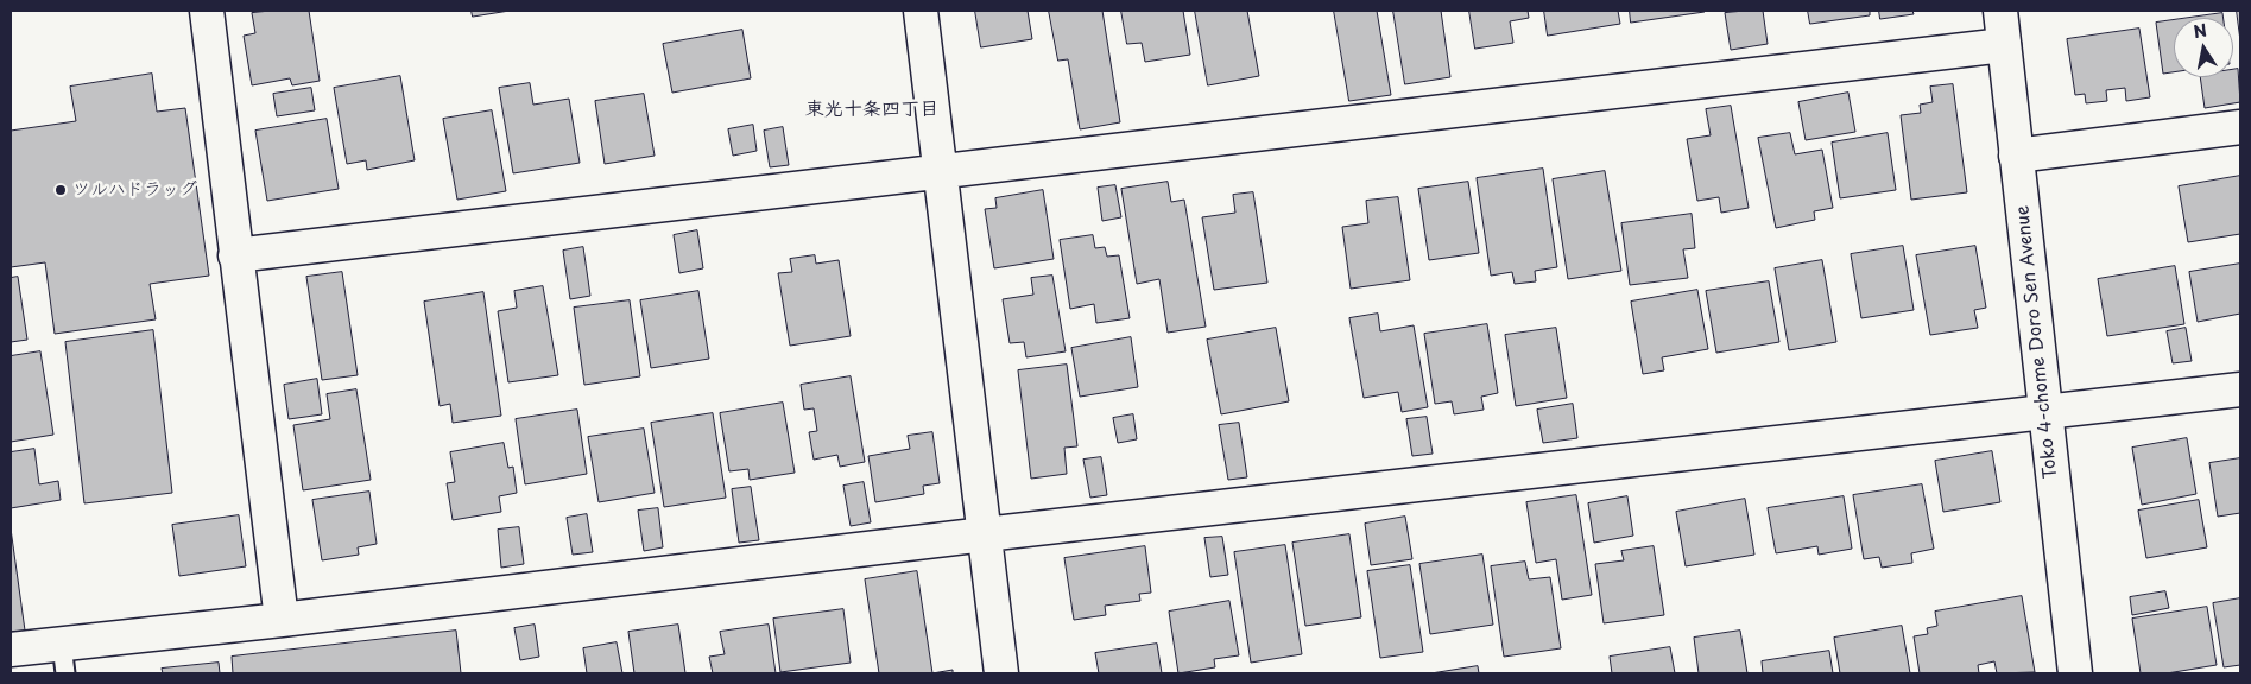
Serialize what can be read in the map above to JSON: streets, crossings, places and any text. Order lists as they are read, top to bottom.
{
  "streets": {
    "street": ["Toko 4-chome Doro Sen Avenue"]
  },
  "districts": ["東光十条四丁目"],
  "places": ["ツルハドラッグ"],
  "north": "top"
}
